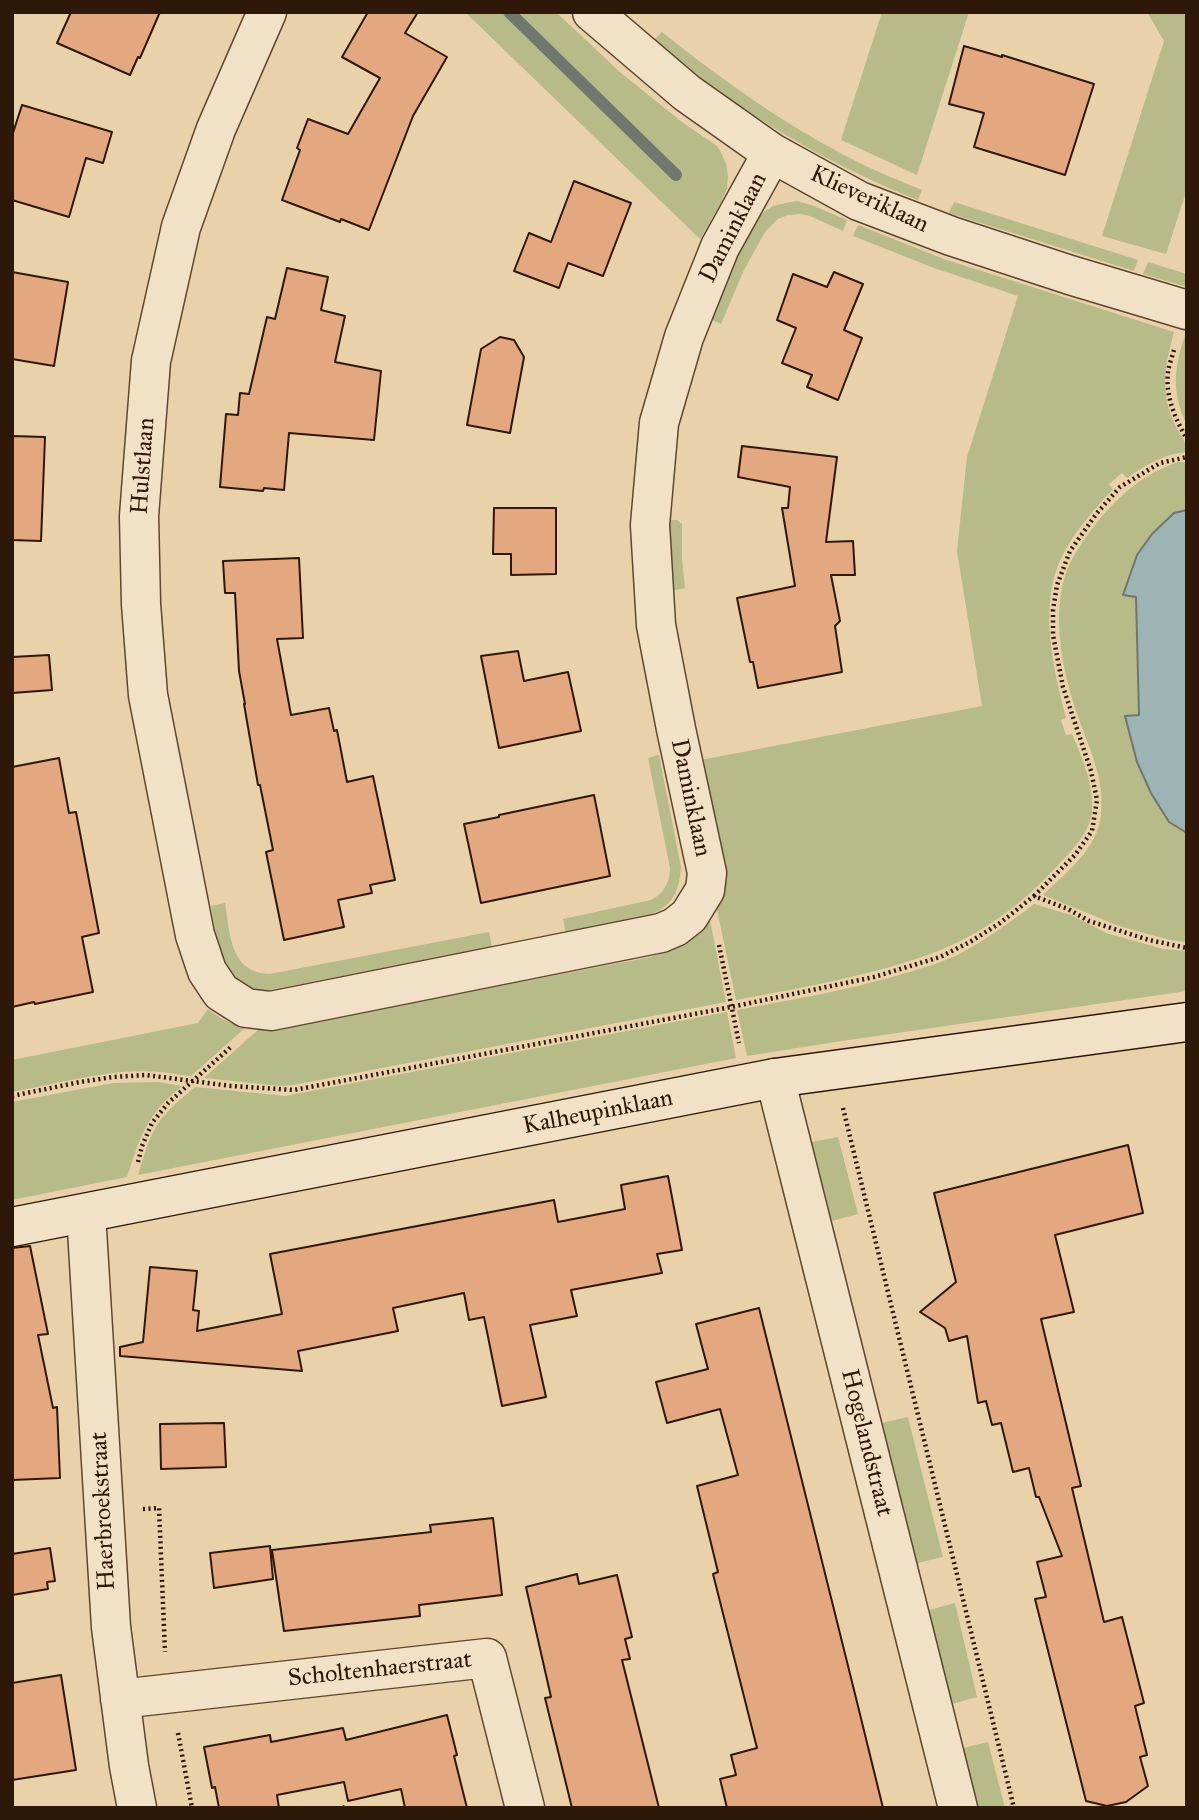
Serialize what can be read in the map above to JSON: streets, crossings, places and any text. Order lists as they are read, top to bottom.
{
  "streets": {
    "street": [
      "Klieveriklaan",
      "Daminklaan",
      "Hulstlaan",
      "Kalheupinklaan",
      "Hogelandstraat",
      "Haerbroekstraat",
      "Scholtenhaerstraat"
    ]
  },
  "crossings": [
    ["Klieveriklaan", "Daminklaan"],
    ["Daminklaan", "Hulstlaan"],
    ["Kalheupinklaan", "Hogelandstraat"],
    ["Kalheupinklaan", "Haerbroekstraat"],
    ["Haerbroekstraat", "Scholtenhaerstraat"]
  ]
}
